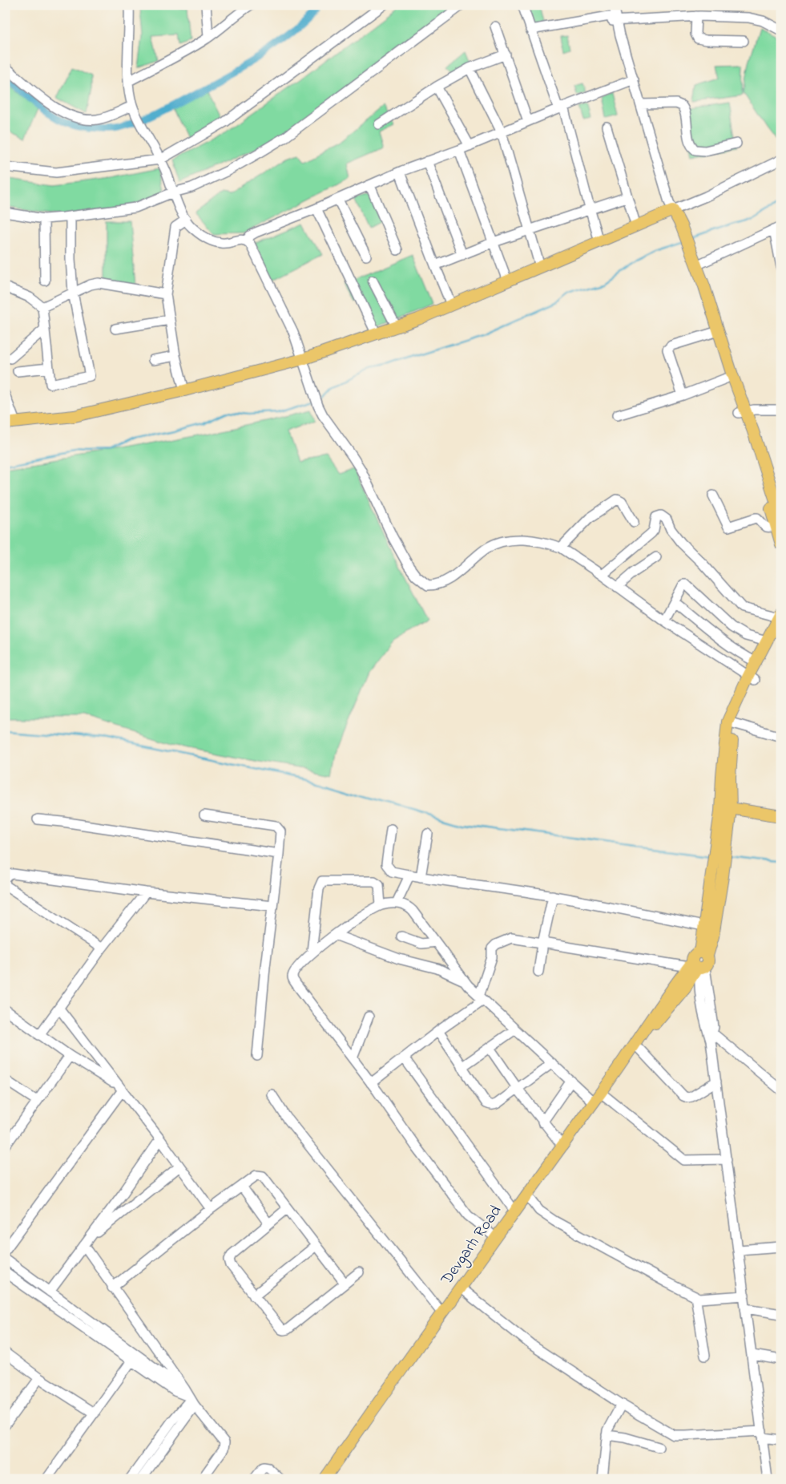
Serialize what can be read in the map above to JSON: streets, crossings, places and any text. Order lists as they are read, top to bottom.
{
  "streets": {
    "main road": ["Devgarh Road"]
  }
}
